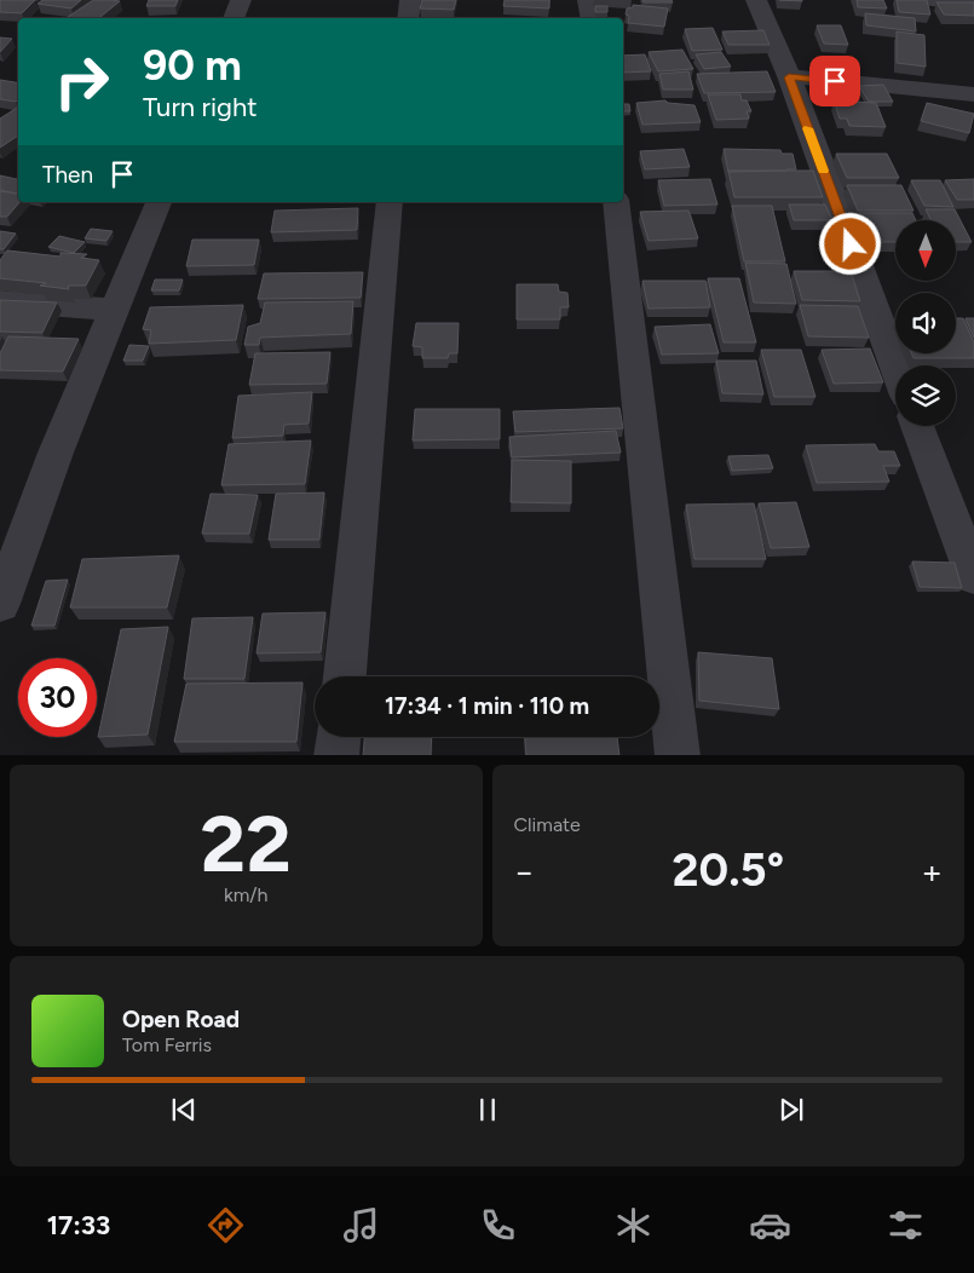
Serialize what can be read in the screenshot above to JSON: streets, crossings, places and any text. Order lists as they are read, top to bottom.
{
  "north": "bottom",
  "page": {
    "turn": ["90 m", "Turn right"],
    "then": "Then",
    "limit": "30",
    "trip": "17:34 · 1 min · 110 m",
    "tile": [
      ["22", "km/h"],
      "Climate"
    ],
    "heat": ["−", "20.5°", "+"],
    "song": ["Open Road", "Tom Ferris"],
    "tabs": "17:33"
  }
}
